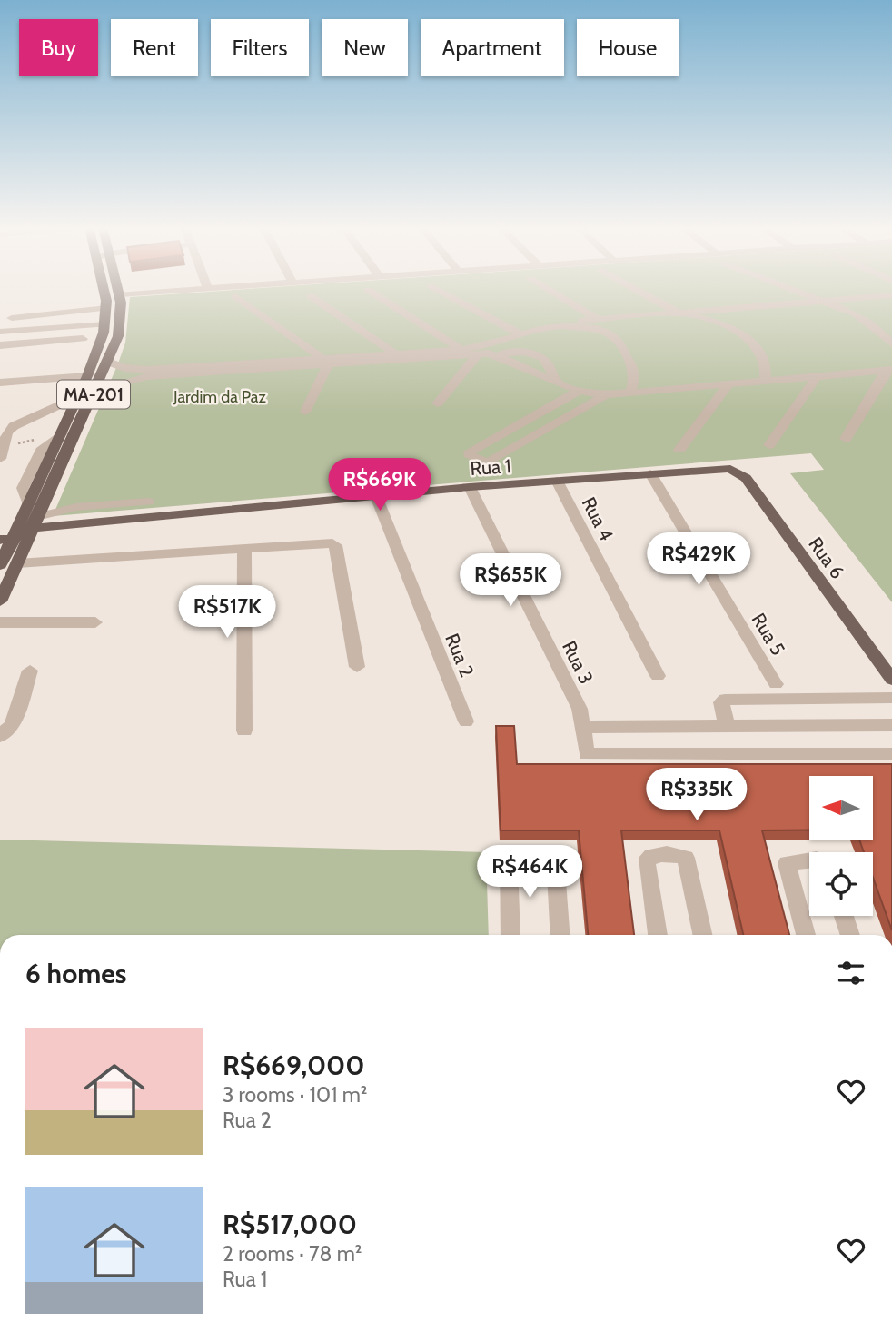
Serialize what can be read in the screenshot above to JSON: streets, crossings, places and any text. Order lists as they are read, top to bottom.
{
  "streets": {
    "main road": ["MA-201", "Rua 1", "Rua 6"],
    "street": [
      "Rua 4",
      "Rua 5",
      "Rua 2",
      "Rua 3"
    ]
  },
  "crossings": [
    ["MA-201", "Rua 1"],
    ["Rua 1", "Rua 4"],
    ["Rua 1", "Rua 6"],
    ["Rua 1", "Rua 5"],
    ["Rua 1", "Rua 2"],
    ["Rua 1", "Rua 3"]
  ],
  "parks": ["Jardim da Paz"],
  "north": "left",
  "page": {
    "chip": [
      "Buy",
      "Rent",
      "Filters",
      "New",
      "Apartment",
      "House"
    ],
    "price": [
      "R$669K",
      "R$429K",
      "R$655K",
      "R$517K",
      "R$335K",
      "R$464K"
    ],
    "heading": "6 homes",
    "list": [
      {
        "name": "R$669,000",
        "note": "3 rooms · 101 m² · Rua 2"
      },
      {
        "name": "R$517,000",
        "note": "2 rooms · 78 m² · Rua 1"
      }
    ]
  }
}
